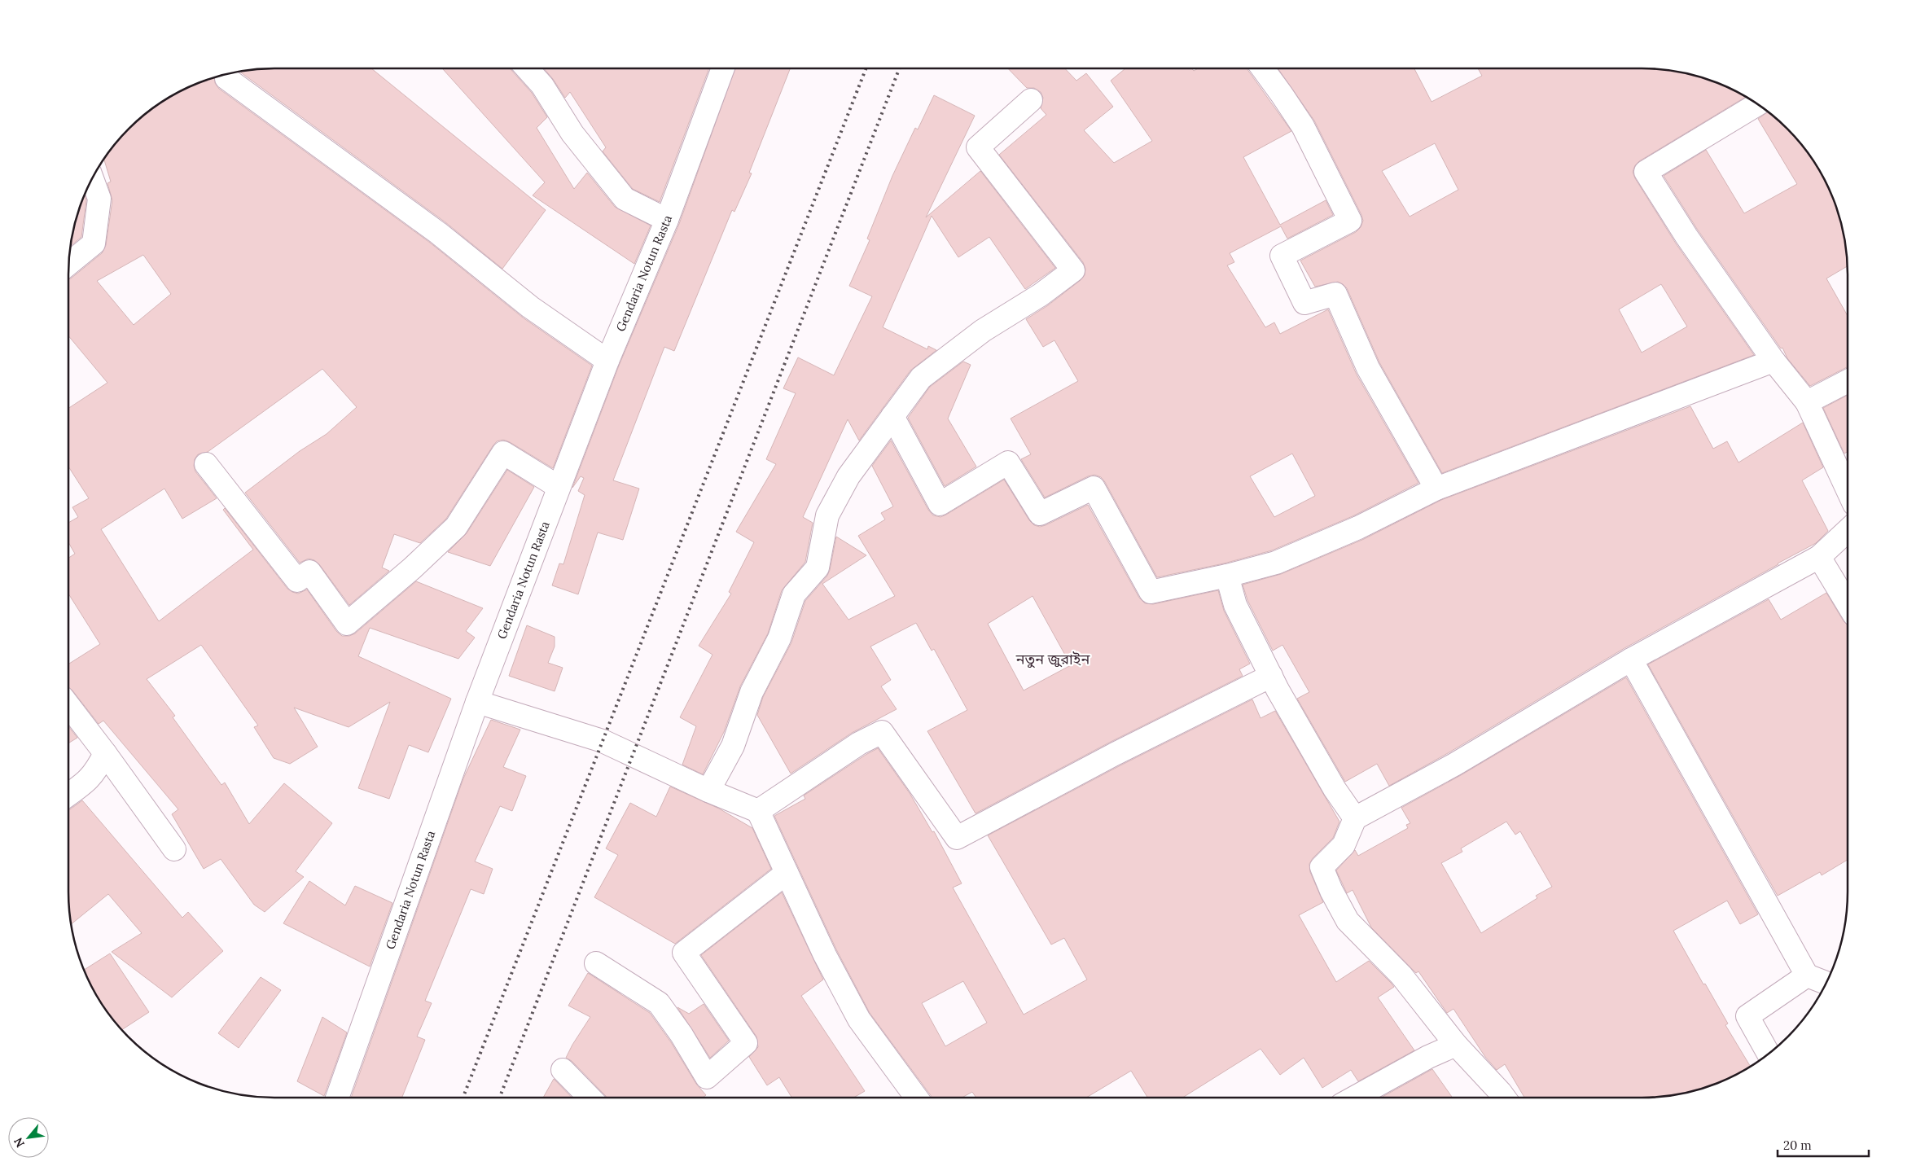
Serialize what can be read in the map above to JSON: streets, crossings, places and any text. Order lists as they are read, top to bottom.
{
  "streets": {
    "street": ["Gendaria Notun Rasta"]
  },
  "districts": ["নতুন জুরাইন"],
  "scale_bar": "20 m",
  "north": "bottom left"
}
